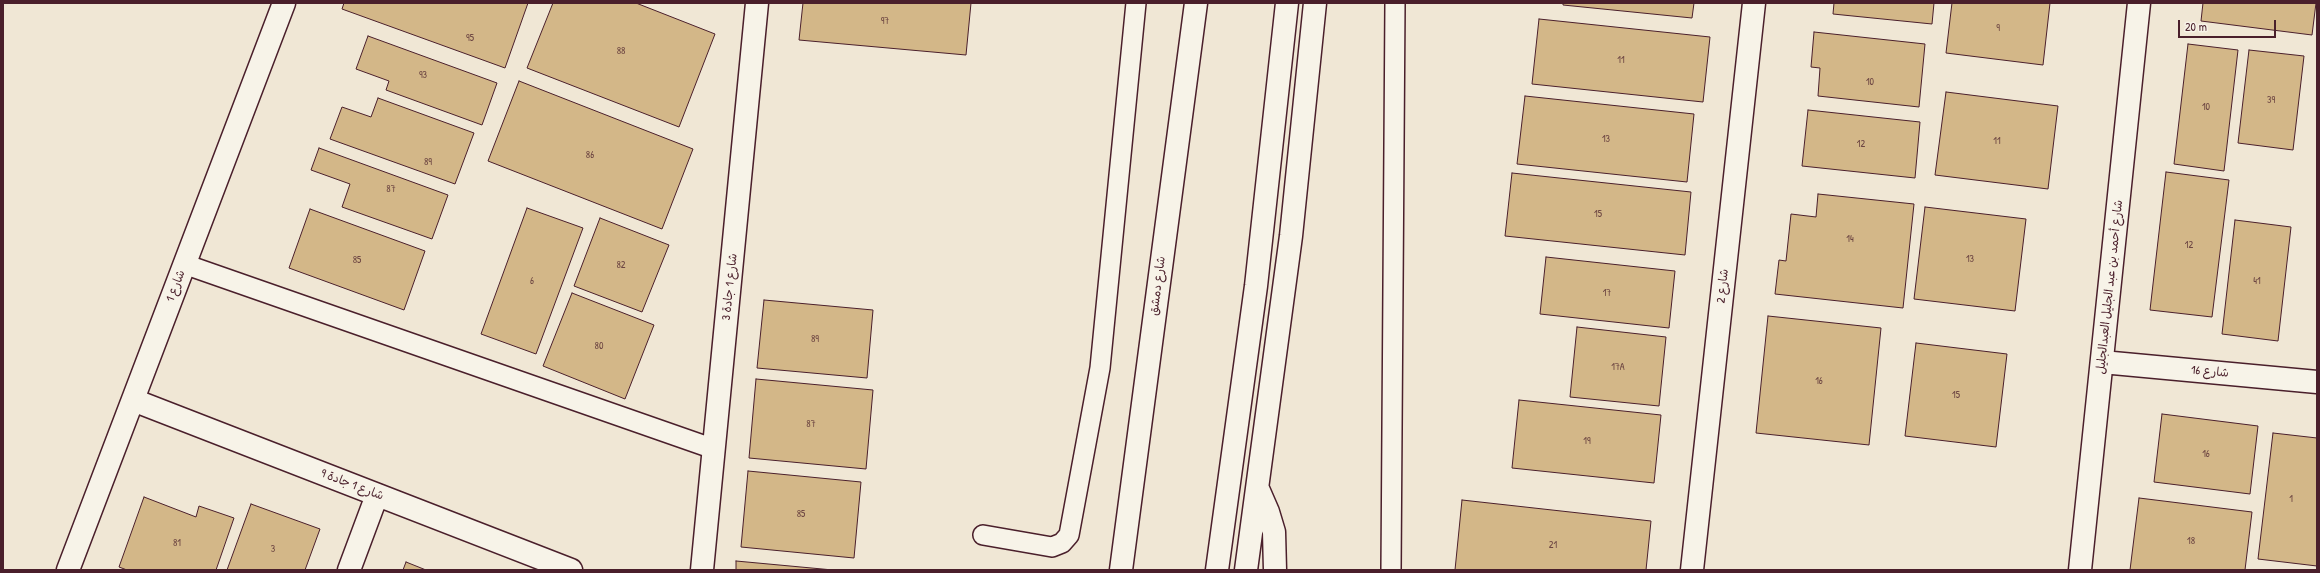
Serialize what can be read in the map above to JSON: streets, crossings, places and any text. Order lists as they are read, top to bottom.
{
  "streets": {
    "street": [
      "شارع 1",
      "شارع دمشق",
      "شارع 2",
      "شارع 1 جادة 3",
      "شارع أحمد بن عبد الجليل العبدالجليل",
      "شارع 16",
      "شارع 1 جادة 9"
    ]
  },
  "crossings": [
    ["شارع 1", "شارع 1 جادة 9"],
    ["شارع أحمد بن عبد الجليل العبدالجليل", "شارع 16"]
  ],
  "house_numbers": [
    "97",
    "9",
    "95",
    "88",
    "11",
    "93",
    "10",
    "39",
    "10",
    "13",
    "11",
    "12",
    "86",
    "89",
    "87",
    "15",
    "14",
    "12",
    "13",
    "85",
    "82",
    "6",
    "41",
    "17",
    "89",
    "80",
    "17A",
    "16",
    "15",
    "87",
    "19",
    "16",
    "1",
    "85",
    "18",
    "81",
    "21",
    "3"
  ],
  "scale_bar": "20 m"
}
